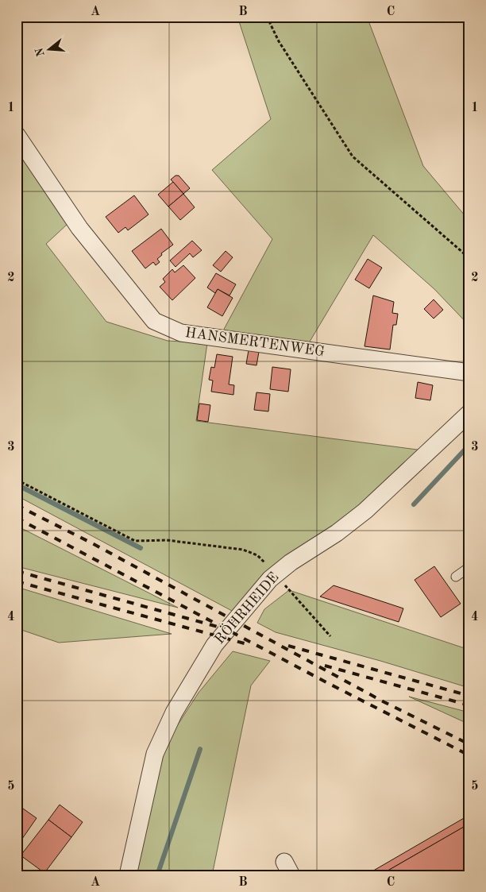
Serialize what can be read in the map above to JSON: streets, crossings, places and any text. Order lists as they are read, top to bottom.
{
  "streets": {
    "street": ["HANSMERTENWEG", "RÖHRHEIDE"]
  },
  "north": "left",
  "grid": {
    "columns": ["A", "B", "C"],
    "rows": [
      "1",
      "2",
      "3",
      "4",
      "5"
    ]
  }
}
